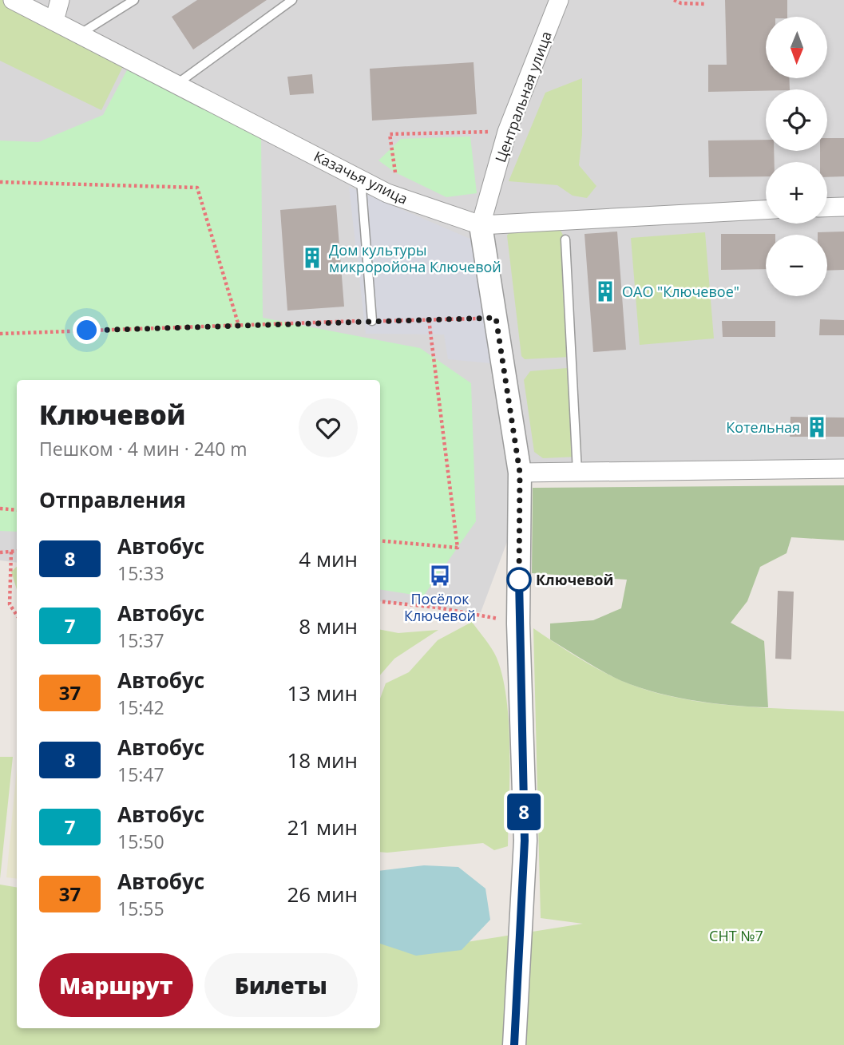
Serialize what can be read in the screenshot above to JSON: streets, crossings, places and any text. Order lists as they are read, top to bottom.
{
  "streets": {
    "street": ["Центральная улица", "Казачья улица"]
  },
  "crossings": [
    ["Центральная улица", "Казачья улица"]
  ],
  "parks": ["СНТ №7"],
  "places": {
    "building": ["Дом культуры микроройона Ключевой", "ОАО \"Ключевое\"", "Котельная"],
    "bus stop": ["Посёлок Ключевой"],
    "other": ["Ключевой"]
  },
  "lines": ["bus line 8"],
  "north": "bottom",
  "page": {
    "on_map": "8",
    "map_buttons": ["+", "−"],
    "heading": [
      ["Ключевой", "Пешком · 4 мин · 240 m"],
      "Отправления"
    ],
    "list": [
      {
        "mark": "8",
        "name": "Автобус",
        "note": "15:33",
        "value": "4 мин"
      },
      {
        "mark": "7",
        "name": "Автобус",
        "note": "15:37",
        "value": "8 мин"
      },
      {
        "mark": "37",
        "name": "Автобус",
        "note": "15:42",
        "value": "13 мин"
      },
      {
        "mark": "8",
        "name": "Автобус",
        "note": "15:47",
        "value": "18 мин"
      },
      {
        "mark": "7",
        "name": "Автобус",
        "note": "15:50",
        "value": "21 мин"
      },
      {
        "mark": "37",
        "name": "Автобус",
        "note": "15:55",
        "value": "26 мин"
      }
    ],
    "buttons": ["Маршрут", "Билеты"]
  }
}
